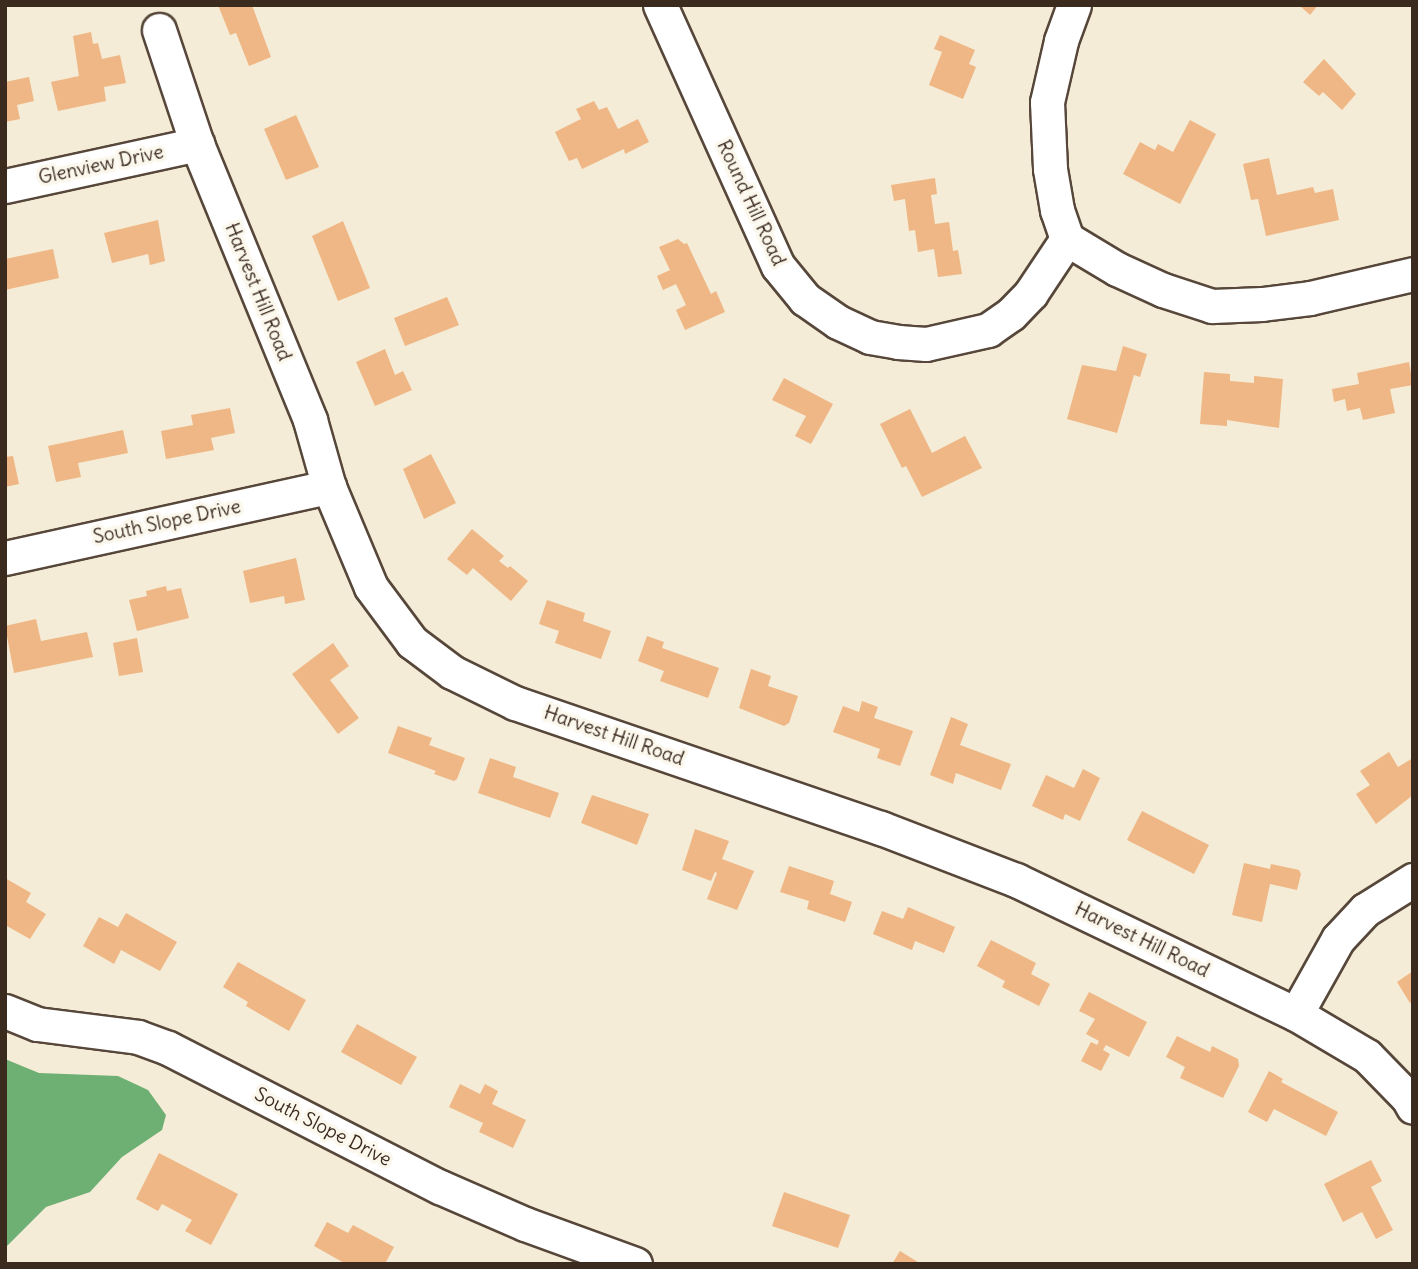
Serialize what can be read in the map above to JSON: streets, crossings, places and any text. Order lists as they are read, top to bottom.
{
  "streets": {
    "street": [
      "Glenview Drive",
      "Round Hill Road",
      "Harvest Hill Road",
      "South Slope Drive"
    ]
  },
  "crossings": [
    ["Glenview Drive", "Harvest Hill Road"],
    ["Harvest Hill Road", "South Slope Drive"]
  ]
}
